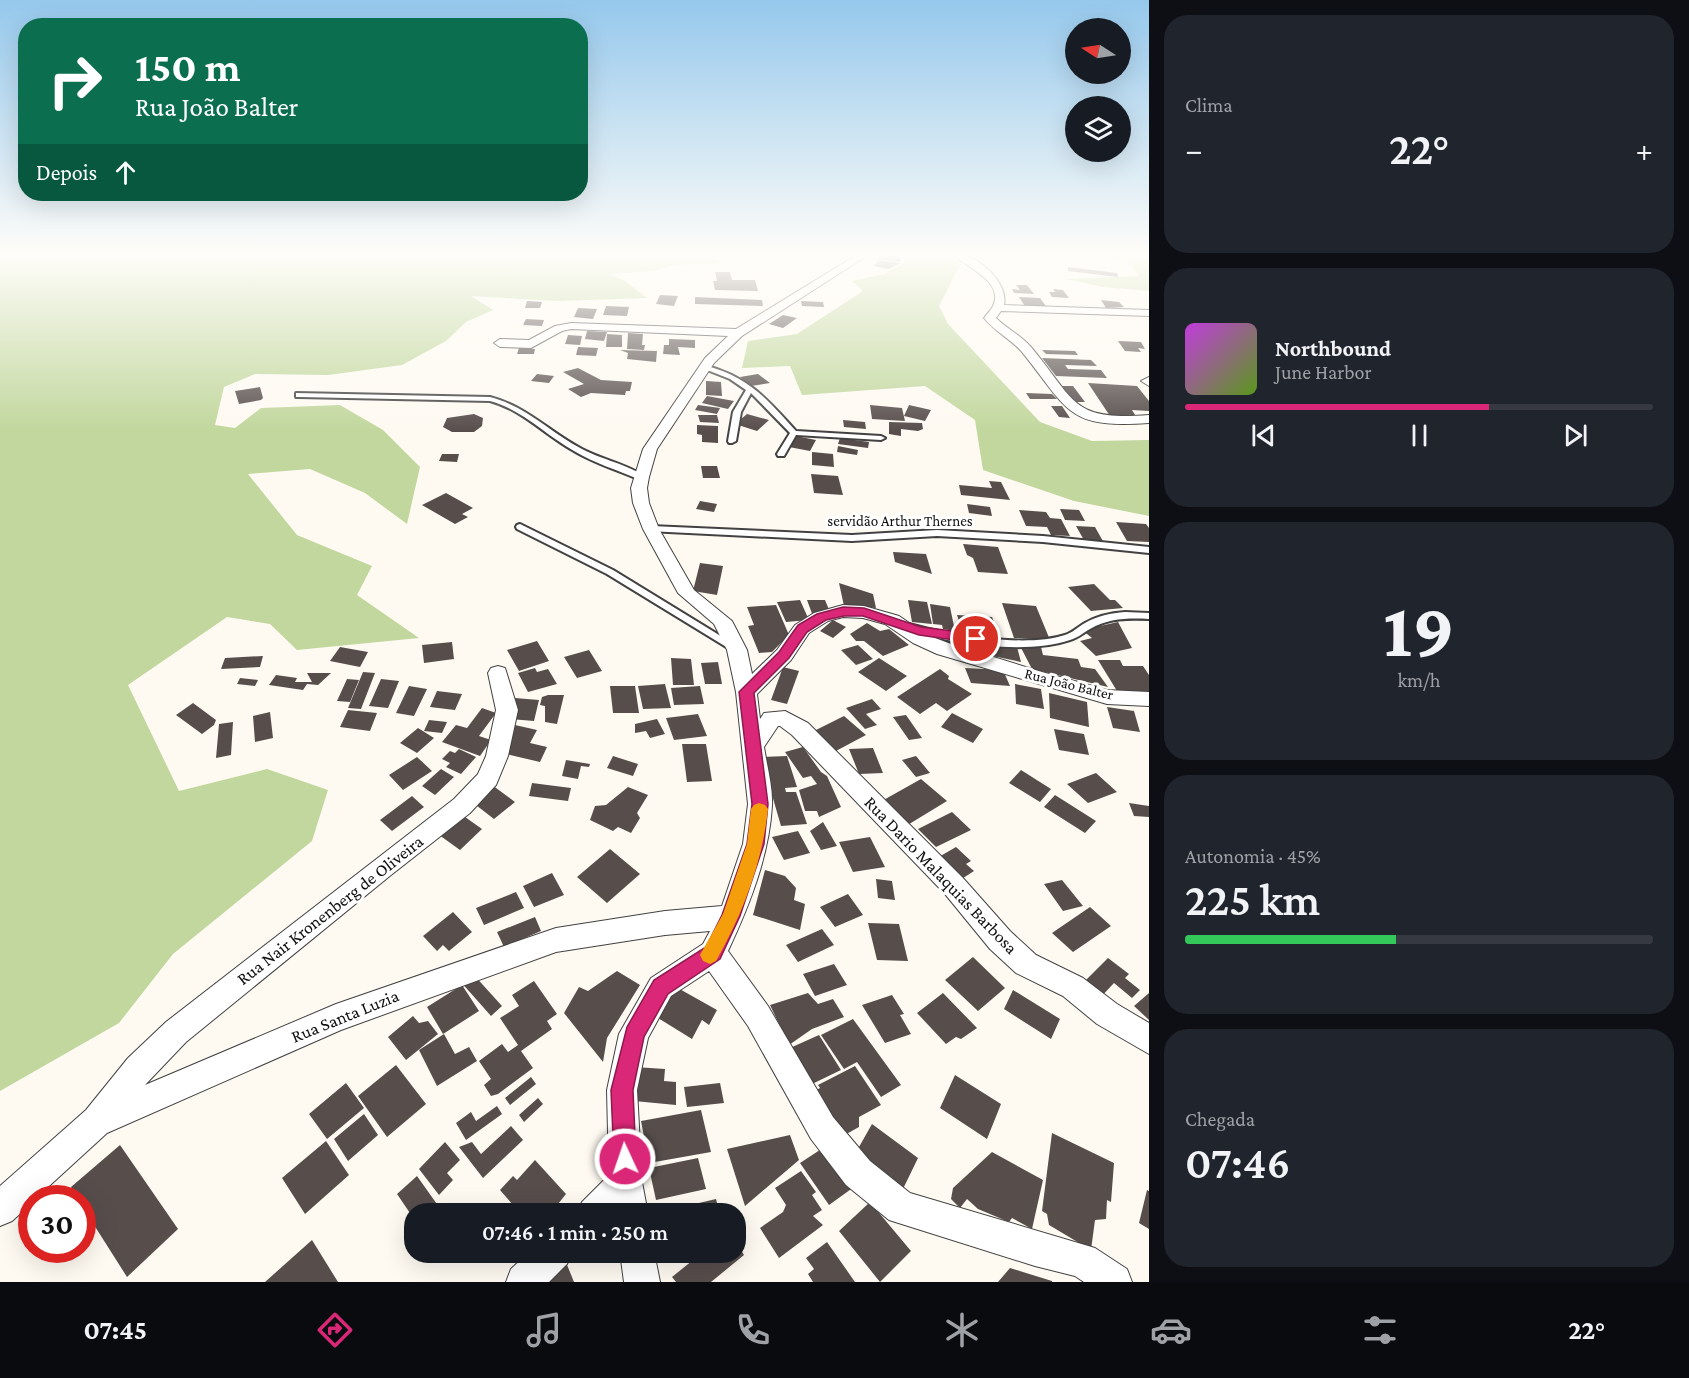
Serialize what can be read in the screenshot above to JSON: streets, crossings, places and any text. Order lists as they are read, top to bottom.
{
  "streets": {
    "street": [
      "Rua João Balter",
      "Rua Dario Malaquias Barbosa",
      "Rua Nair Kronenberg de Oliveira",
      "Rua Santa Luzia"
    ],
    "lane": ["servidão Arthur Thernes"]
  },
  "crossings": [
    ["Rua Nair Kronenberg de Oliveira", "Rua Santa Luzia"]
  ],
  "north": "left",
  "page": {
    "tile": [
      "Clima",
      ["19", "km/h"],
      ["Autonomia · 45%", "225 km"],
      ["Chegada", "07:46"]
    ],
    "turn": ["150 m", "Rua João Balter"],
    "heat": ["−", "22°", "+"],
    "then": "Depois",
    "song": ["Northbound", "June Harbor"],
    "limit": "30",
    "trip": "07:46 · 1 min · 250 m",
    "tabs": ["07:45", "22°"]
  }
}
